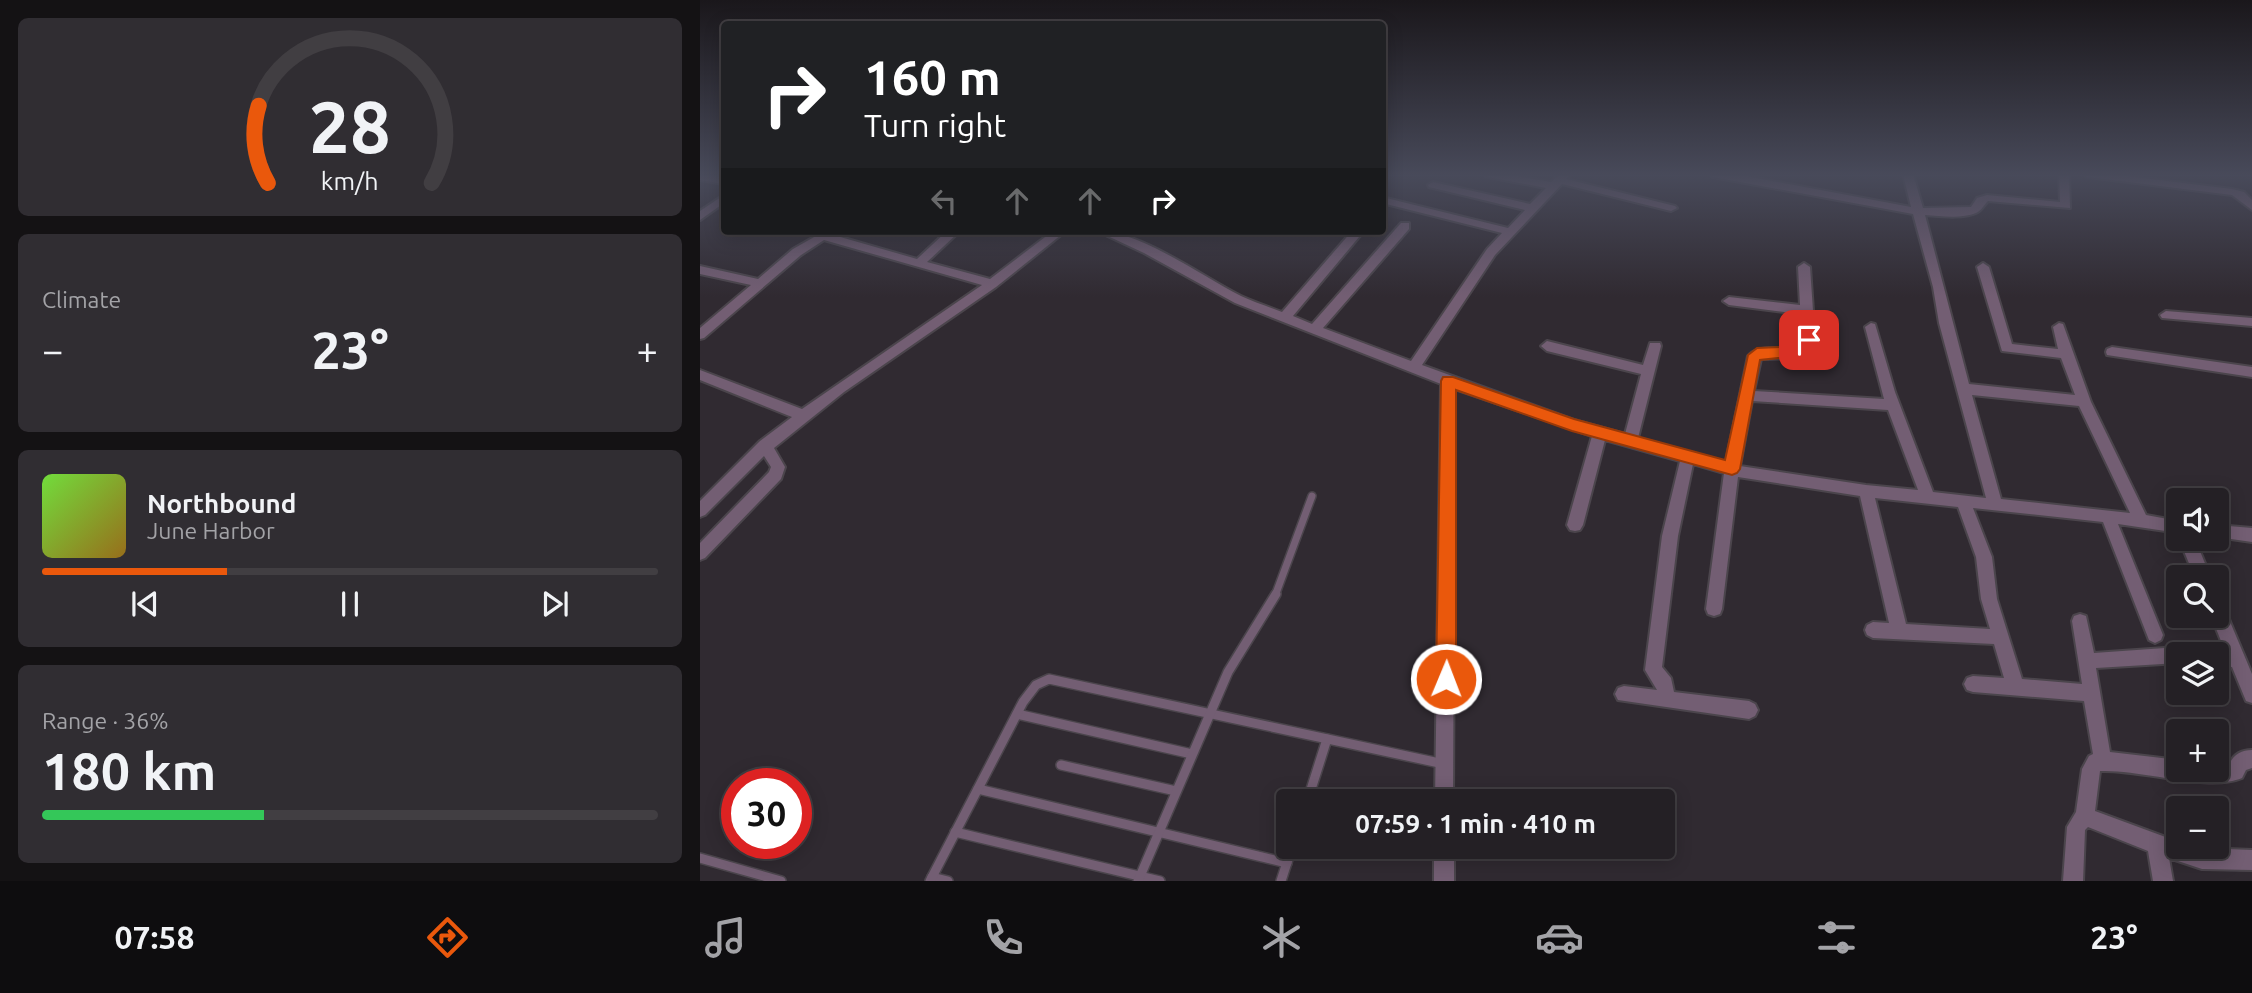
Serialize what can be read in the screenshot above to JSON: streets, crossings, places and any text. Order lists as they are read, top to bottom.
{
  "page": {
    "turn": ["160 m", "Turn right"],
    "tile": [
      "Climate",
      ["Range · 36%", "180 km"]
    ],
    "heat": ["−", "23°", "+"],
    "song": ["Northbound", "June Harbor"],
    "map_buttons": ["+", "−"],
    "limit": "30",
    "trip": "07:59 · 1 min · 410 m",
    "tabs": ["07:58", "23°"],
    "gauge": ["28", "km/h"]
  }
}
